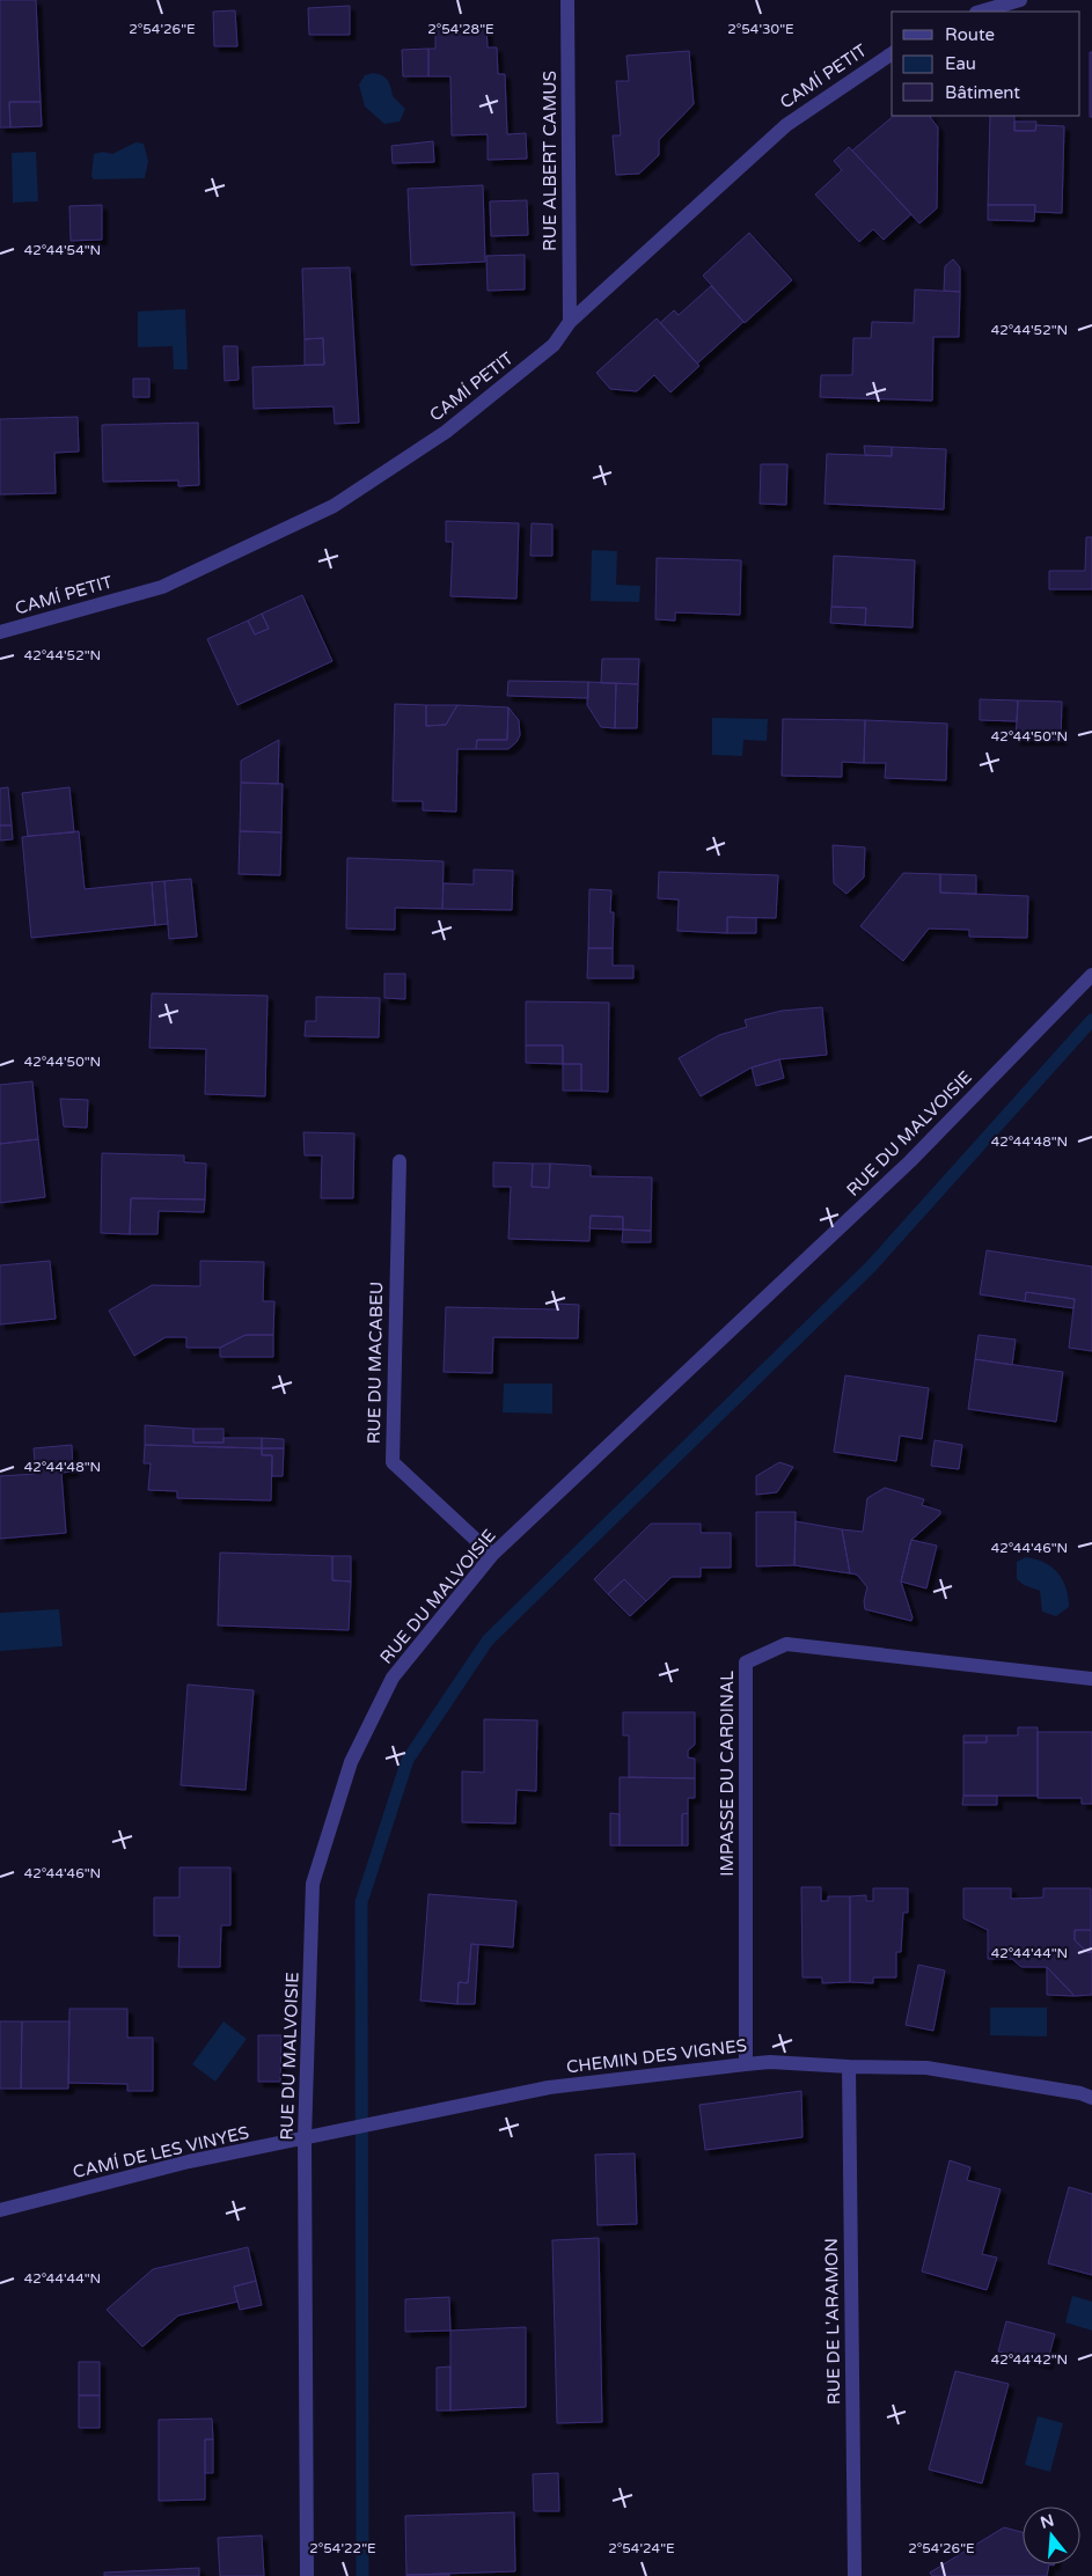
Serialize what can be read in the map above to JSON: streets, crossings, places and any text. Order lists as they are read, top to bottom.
{
  "streets": {
    "street": [
      "CAMÍ PETIT",
      "RUE ALBERT CAMUS",
      "RUE DU MALVOISIE",
      "RUE DU MACABEU",
      "IMPASSE DU CARDINAL",
      "CHEMIN DES VIGNES",
      "CAMÍ DE LES VINYES",
      "RUE DE L'ARAMON"
    ]
  },
  "crossings": [
    ["CAMÍ PETIT", "RUE ALBERT CAMUS"],
    ["RUE DU MALVOISIE", "RUE DU MACABEU"],
    ["RUE DU MALVOISIE", "CAMÍ DE LES VINYES"],
    ["IMPASSE DU CARDINAL", "CHEMIN DES VIGNES"],
    ["CHEMIN DES VIGNES", "CAMÍ DE LES VINYES"],
    ["CHEMIN DES VIGNES", "RUE DE L'ARAMON"]
  ],
  "legend": ["Route", "Eau", "Bâtiment"],
  "north": "top",
  "coordinates": [
    "2°54'26\"E",
    "2°54'28\"E",
    "2°54'30\"E",
    "42°44'54\"N",
    "42°44'52\"N",
    "42°44'50\"N",
    "42°44'48\"N",
    "42°44'46\"N",
    "42°44'44\"N",
    "42°44'42\"N",
    "2°54'22\"E",
    "2°54'24\"E"
  ]
}
